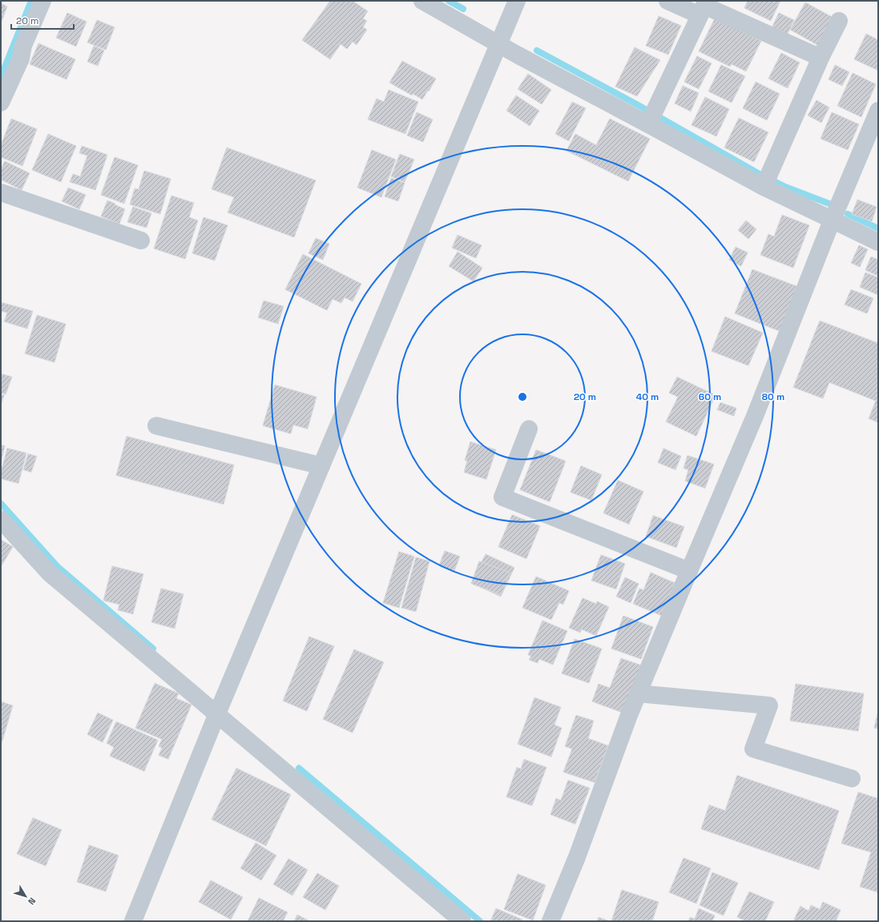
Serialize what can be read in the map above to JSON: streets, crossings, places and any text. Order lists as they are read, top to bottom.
{
  "scale_bar": "20 m",
  "north": "bottom right",
  "rings": [
    "20 m",
    "40 m",
    "60 m",
    "80 m"
  ]
}
